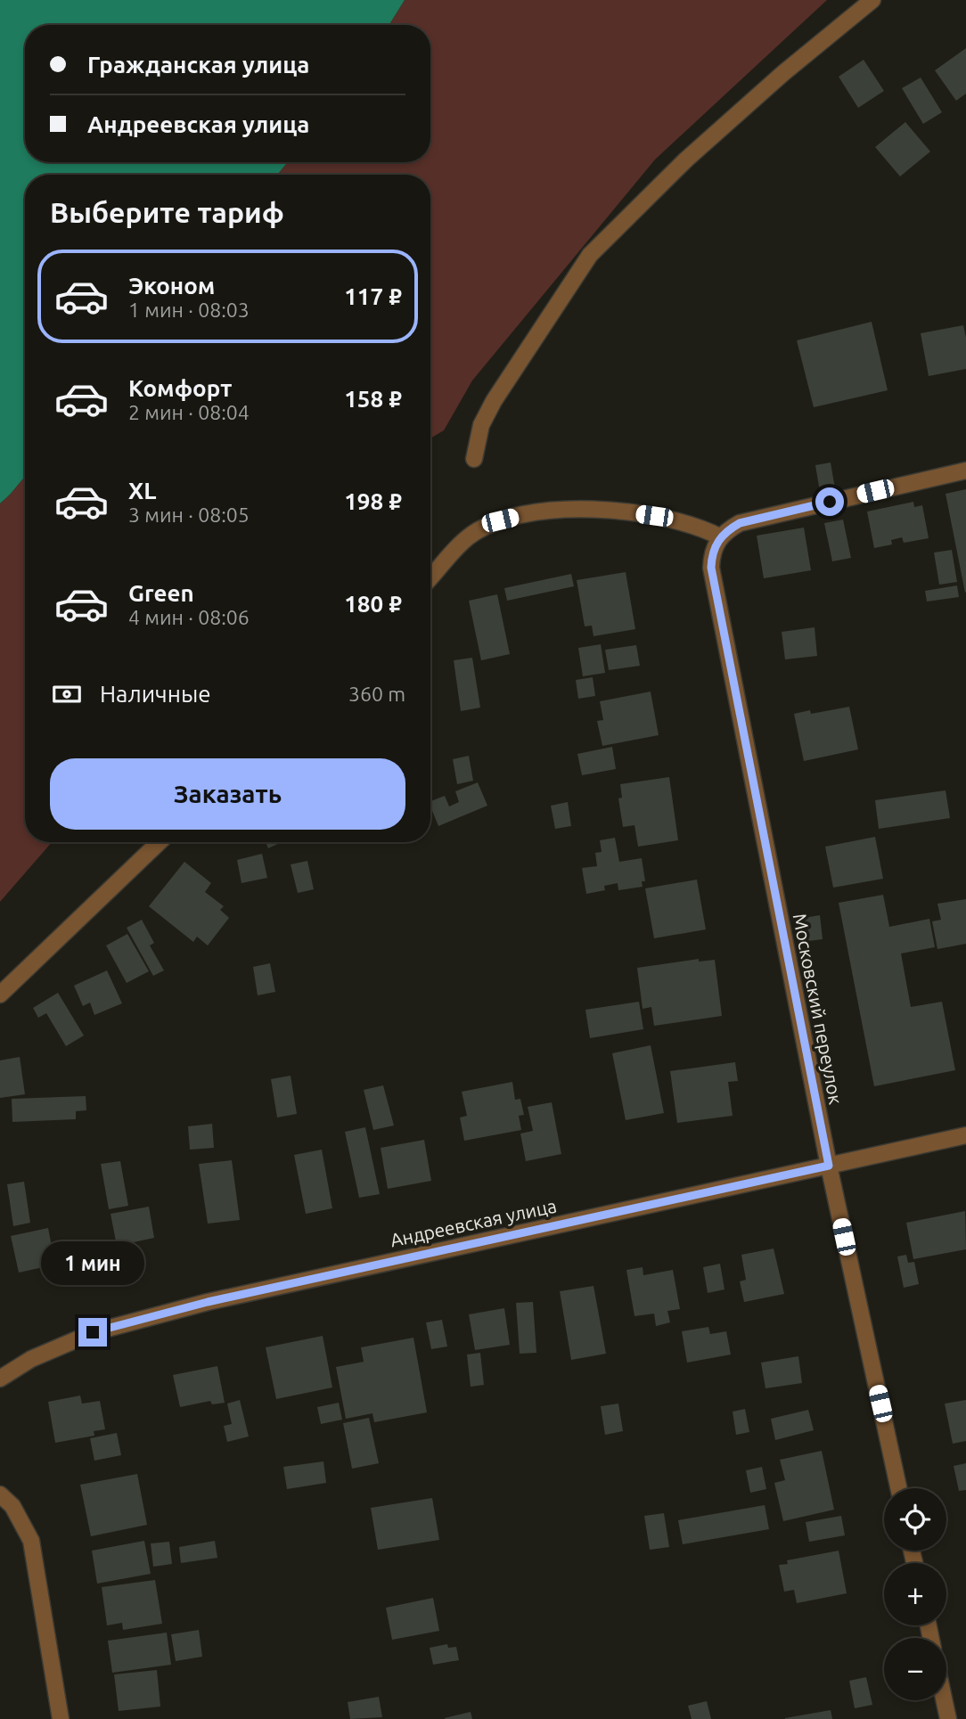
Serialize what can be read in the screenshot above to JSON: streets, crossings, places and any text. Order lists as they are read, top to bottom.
{
  "streets": {
    "street": ["Московский переулок", "Андреевская улица"]
  },
  "crossings": [
    ["Московский переулок", "Андреевская улица"]
  ],
  "page": {
    "banner": ["Гражданская улица", "Андреевская улица"],
    "heading": "Выберите тариф",
    "list": [
      {
        "name": "Эконом",
        "note": "1 мин · 08:03",
        "value": "117 ₽"
      },
      {
        "name": "Комфорт",
        "note": "2 мин · 08:04",
        "value": "158 ₽"
      },
      {
        "name": "XL",
        "note": "3 мин · 08:05",
        "value": "198 ₽"
      },
      {
        "name": "Green",
        "note": "4 мин · 08:06",
        "value": "180 ₽"
      }
    ],
    "pay": ["Наличные", "360 m"],
    "buttons": "Заказать",
    "bubble": "1 мин",
    "map_buttons": ["+", "−"]
  }
}
